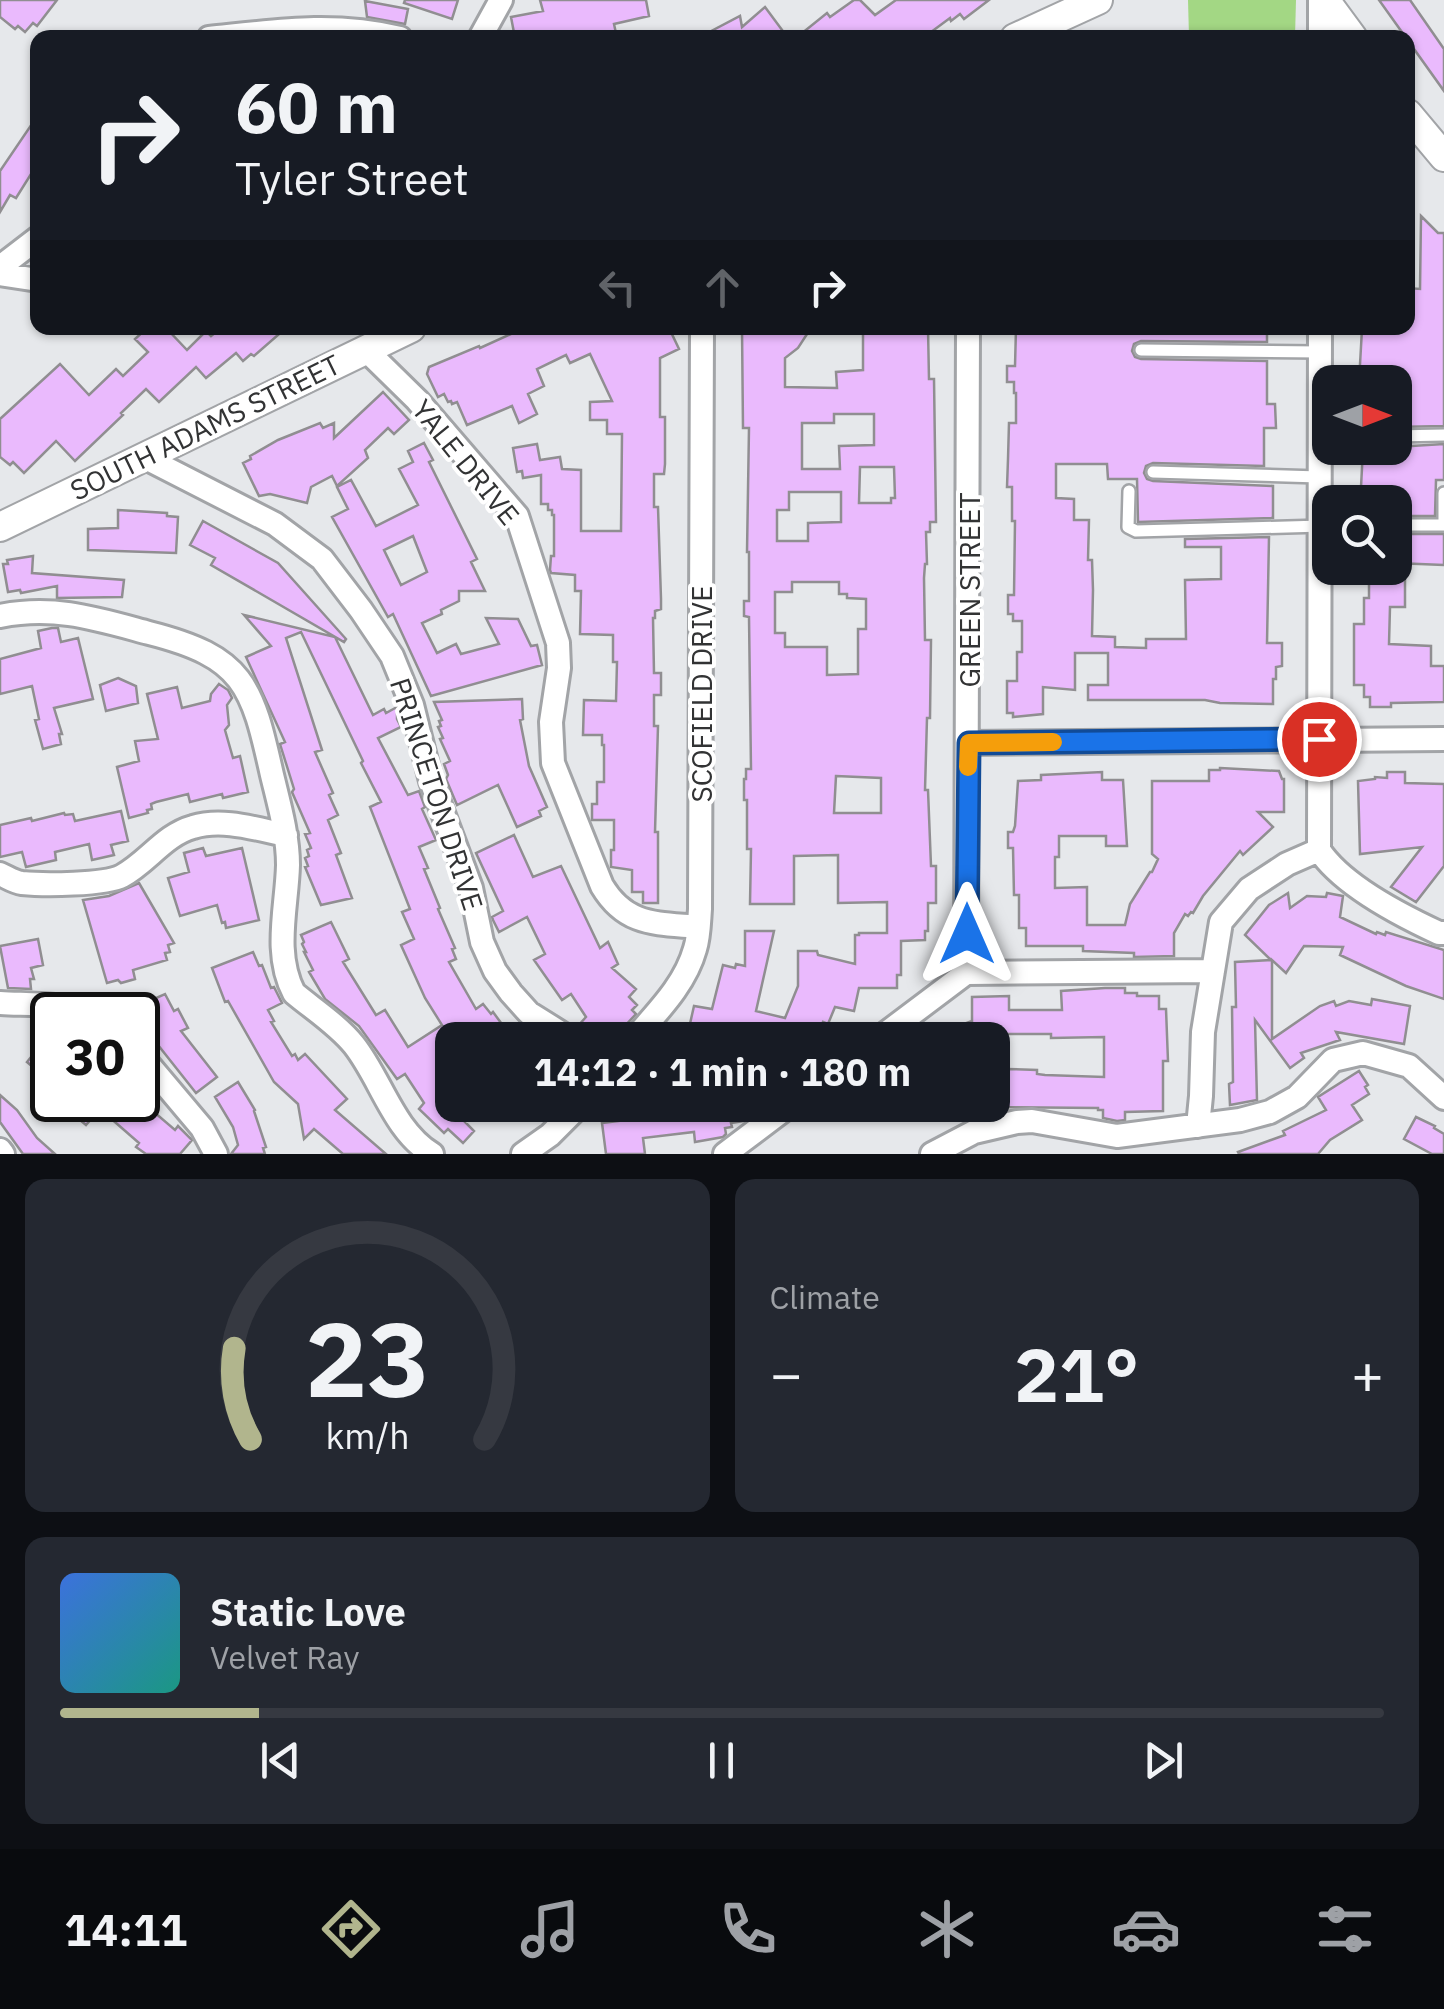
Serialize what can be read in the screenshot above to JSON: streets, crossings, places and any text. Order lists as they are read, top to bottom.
{
  "streets": {
    "street": [
      "SOUTH ADAMS STREET",
      "YALE DRIVE",
      "GREEN STREET",
      "SCOFIELD DRIVE",
      "PRINCETON DRIVE"
    ]
  },
  "crossings": [
    ["SOUTH ADAMS STREET", "YALE DRIVE"],
    ["SOUTH ADAMS STREET", "PRINCETON DRIVE"],
    ["YALE DRIVE", "SCOFIELD DRIVE"]
  ],
  "north": "right",
  "page": {
    "turn": ["60 m", "Tyler Street"],
    "limit": "30",
    "trip": "14:12 · 1 min · 180 m",
    "tile": "Climate",
    "heat": ["−", "21°", "+"],
    "song": ["Static Love", "Velvet Ray"],
    "tabs": "14:11",
    "gauge": ["23", "km/h"]
  }
}
